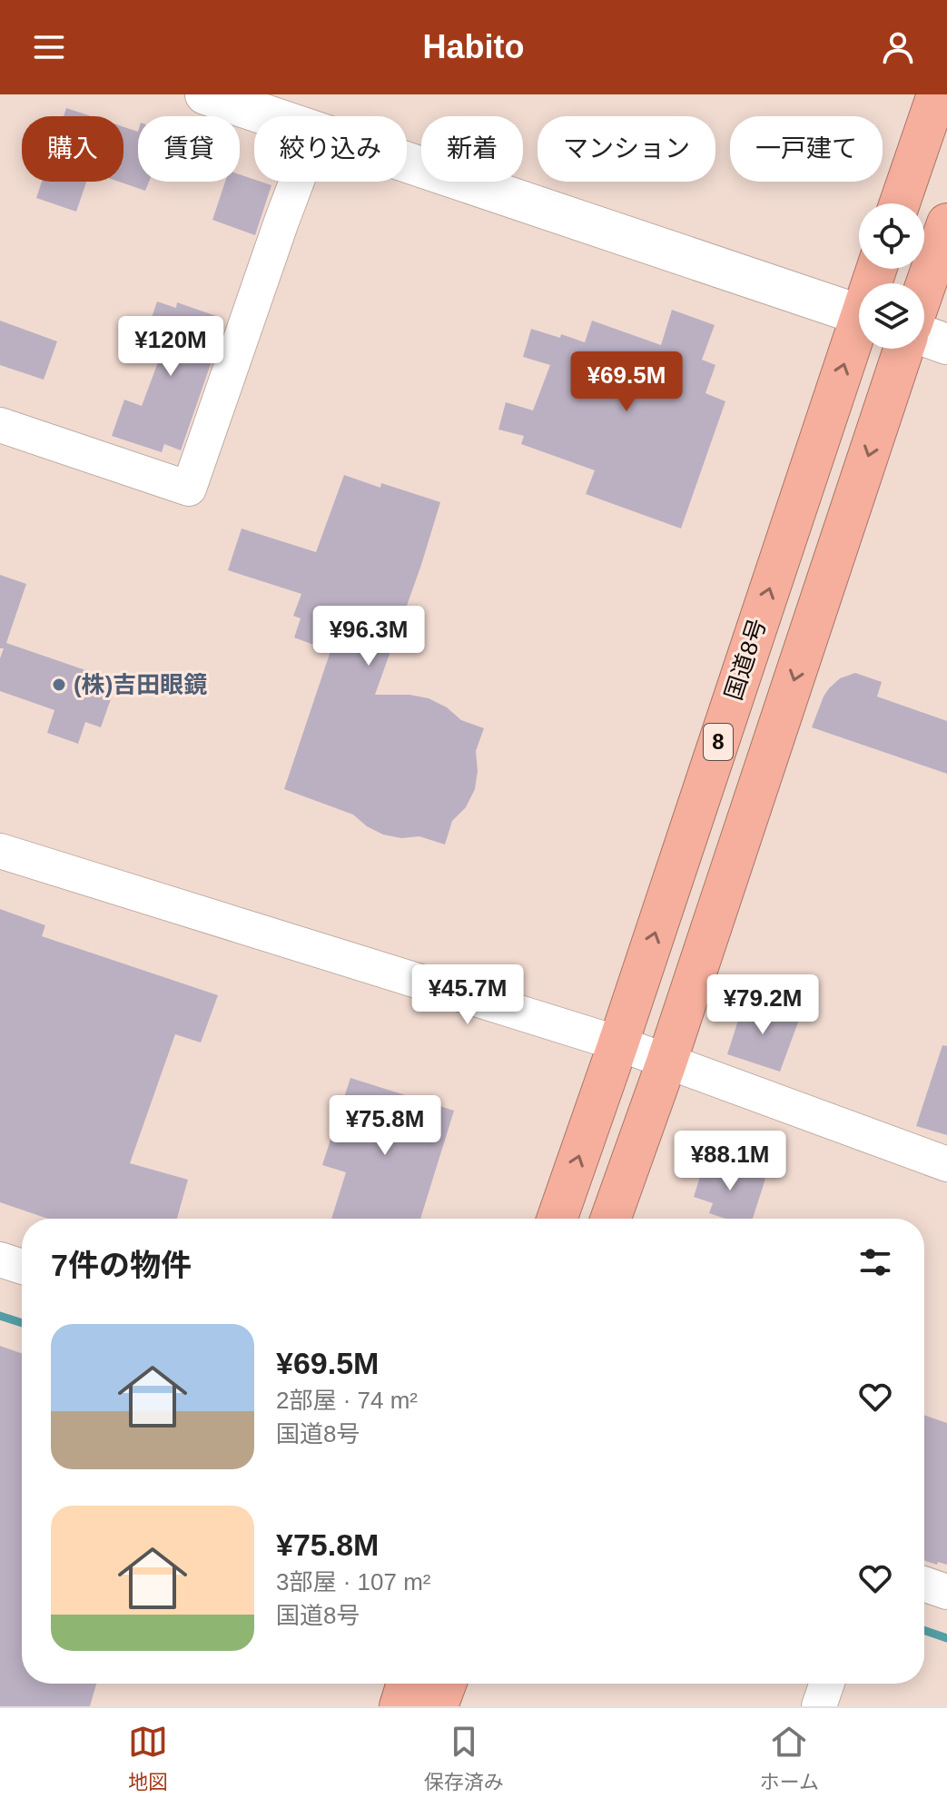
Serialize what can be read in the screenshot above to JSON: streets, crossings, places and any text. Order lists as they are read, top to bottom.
{
  "streets": {
    "highway": ["国道8号", "8"]
  },
  "places": ["(株)吉田眼鏡"],
  "page": {
    "header": "Habito",
    "chip": [
      "購入",
      "賃貸",
      "絞り込み",
      "新着",
      "マンション",
      "一戸建て"
    ],
    "price": [
      "¥120M",
      "¥69.5M",
      "¥96.3M",
      "¥45.7M",
      "¥79.2M",
      "¥75.8M",
      "¥88.1M"
    ],
    "heading": "7件の物件",
    "list": [
      {
        "name": "¥69.5M",
        "note": "2部屋 · 74 m² · 国道8号"
      },
      {
        "name": "¥75.8M",
        "note": "3部屋 · 107 m² · 国道8号"
      }
    ],
    "tabs": ["地図", "保存済み", "ホーム"]
  }
}
